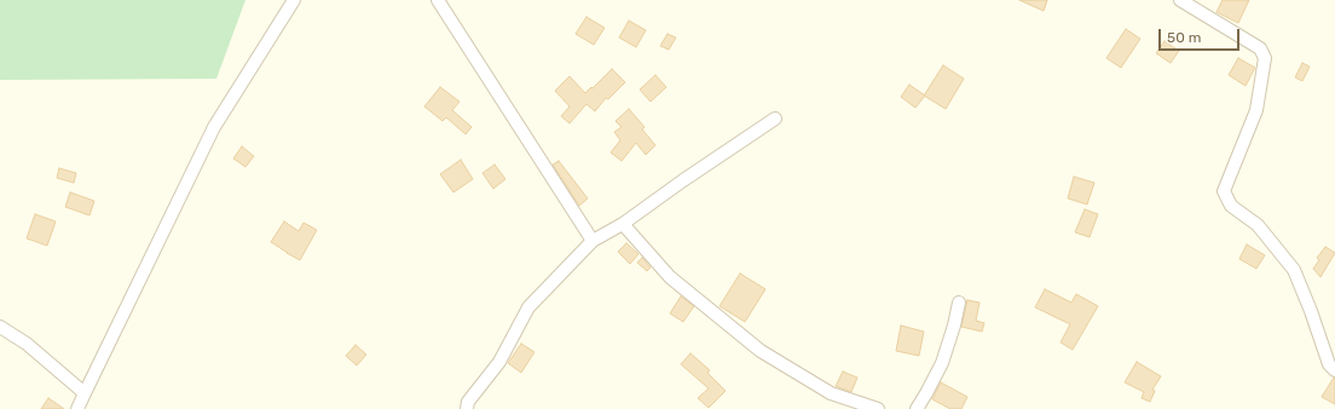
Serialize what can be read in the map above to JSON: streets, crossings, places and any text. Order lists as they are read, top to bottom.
{
  "scale_bar": "50 m"
}
